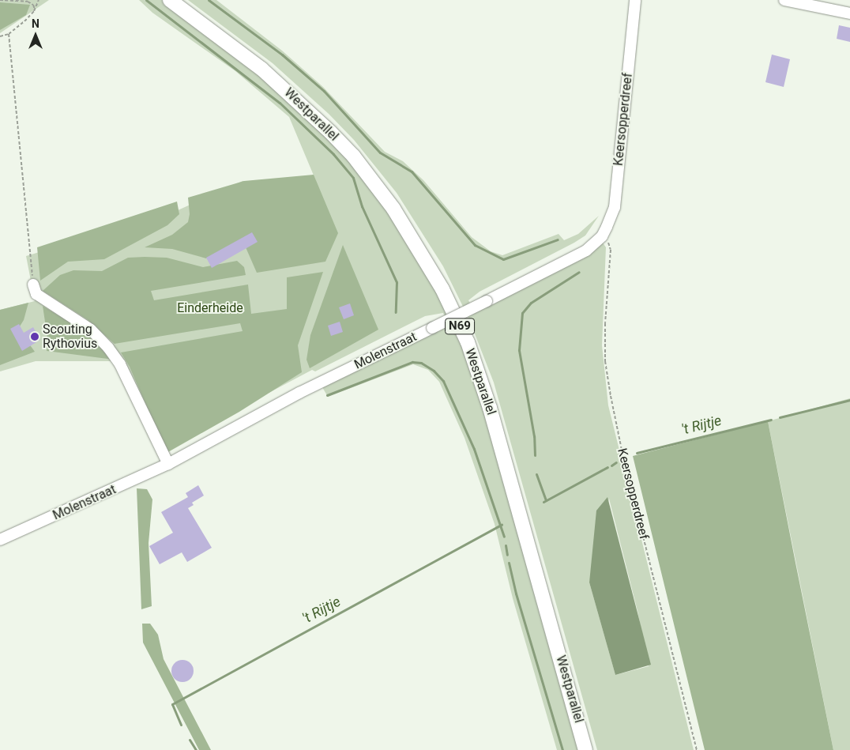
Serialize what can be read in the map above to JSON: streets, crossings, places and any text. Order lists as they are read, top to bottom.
{
  "streets": {
    "main road": ["Westparallel", "N69"],
    "street": ["Keersopperdreef", "Molenstraat"]
  },
  "crossings": [
    ["Keersopperdreef", "Molenstraat"]
  ],
  "water": ["'t Rijtje"],
  "parks": ["Einderheide"],
  "places": ["Scouting Rythovius"],
  "north": "top"
}
